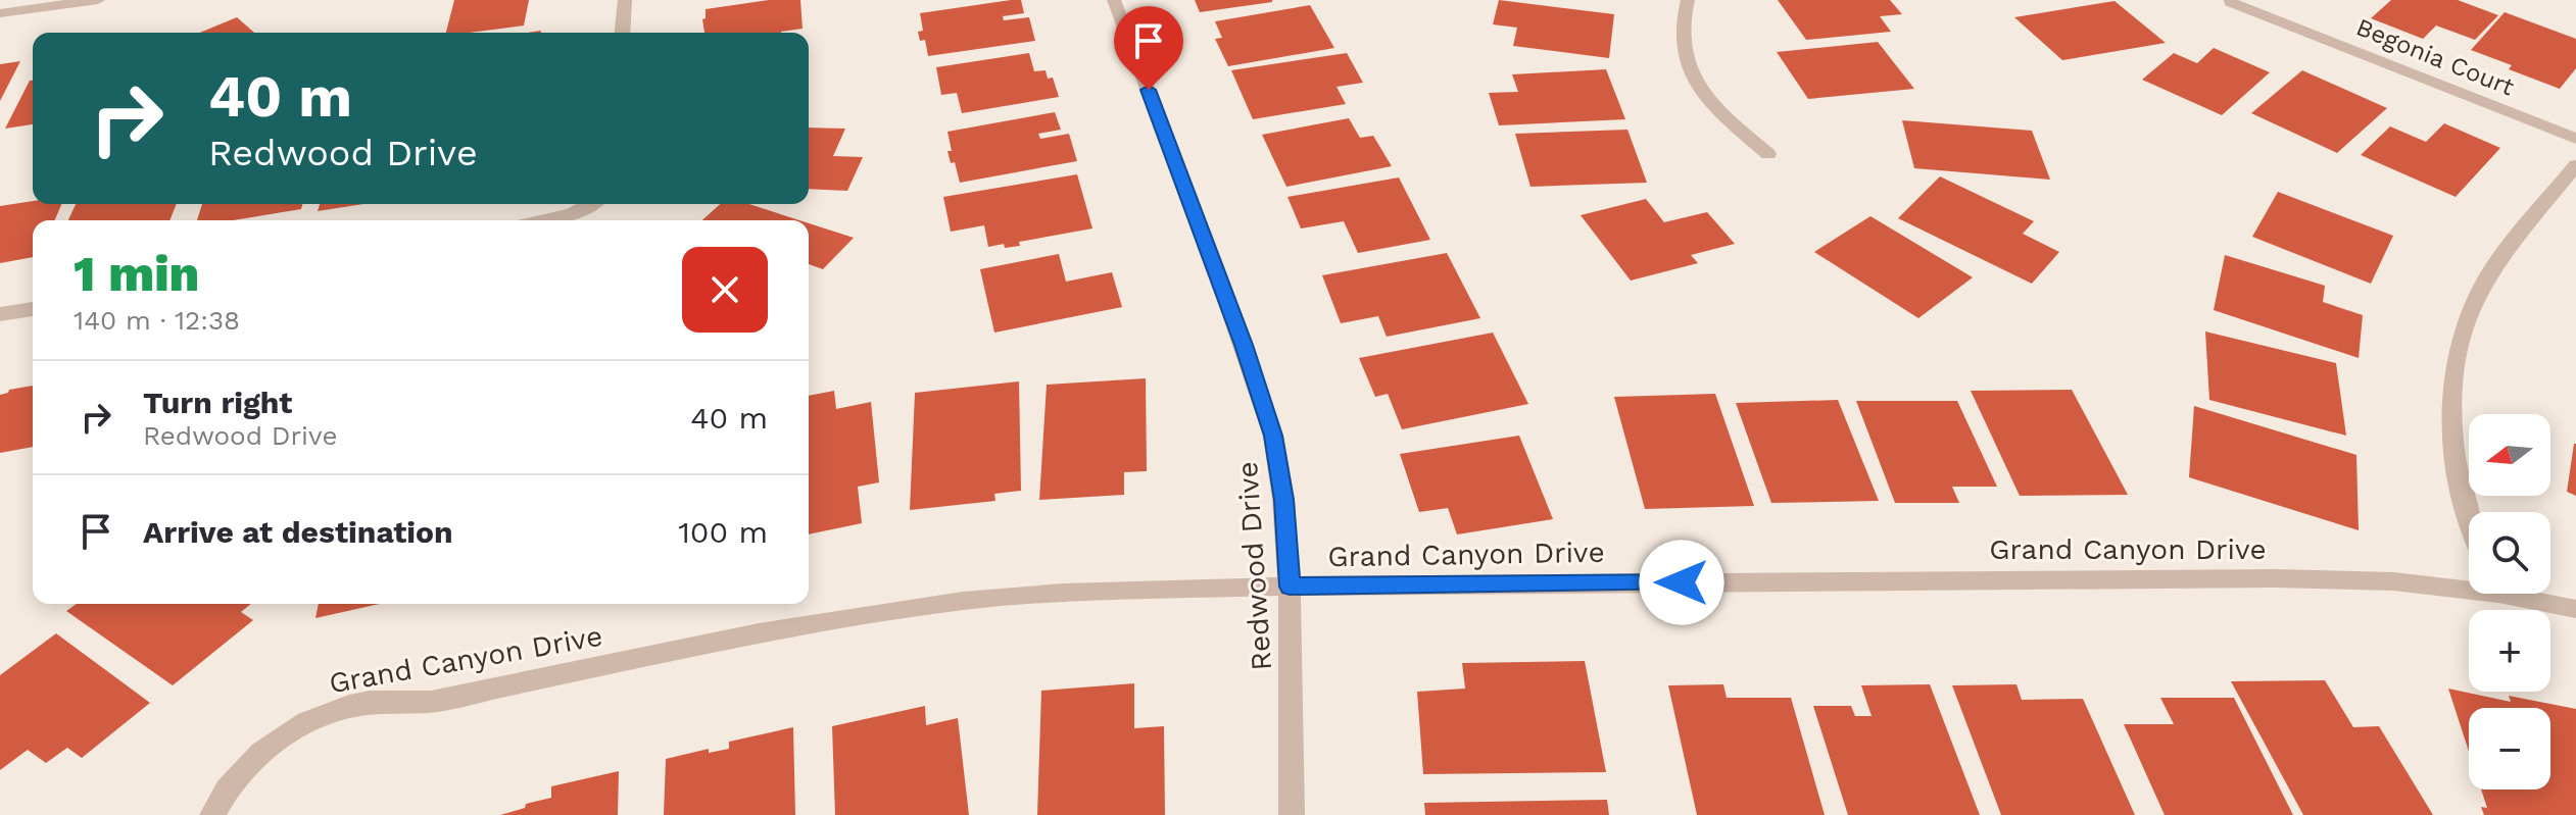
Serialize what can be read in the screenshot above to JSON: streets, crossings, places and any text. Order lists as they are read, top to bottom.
{
  "streets": {
    "street": ["Begonia Court", "Grand Canyon Drive", "Redwood Drive"]
  },
  "crossings": [
    ["Grand Canyon Drive", "Redwood Drive"]
  ],
  "north": "left",
  "page": {
    "turn": ["40 m", "Redwood Drive"],
    "heading": ["1 min", "140 m · 12:38"],
    "list": [
      {
        "name": "Turn right",
        "note": "Redwood Drive",
        "value": "40 m"
      },
      {
        "name": "Arrive at destination",
        "value": "100 m"
      }
    ],
    "map_buttons": ["+", "−"]
  }
}
